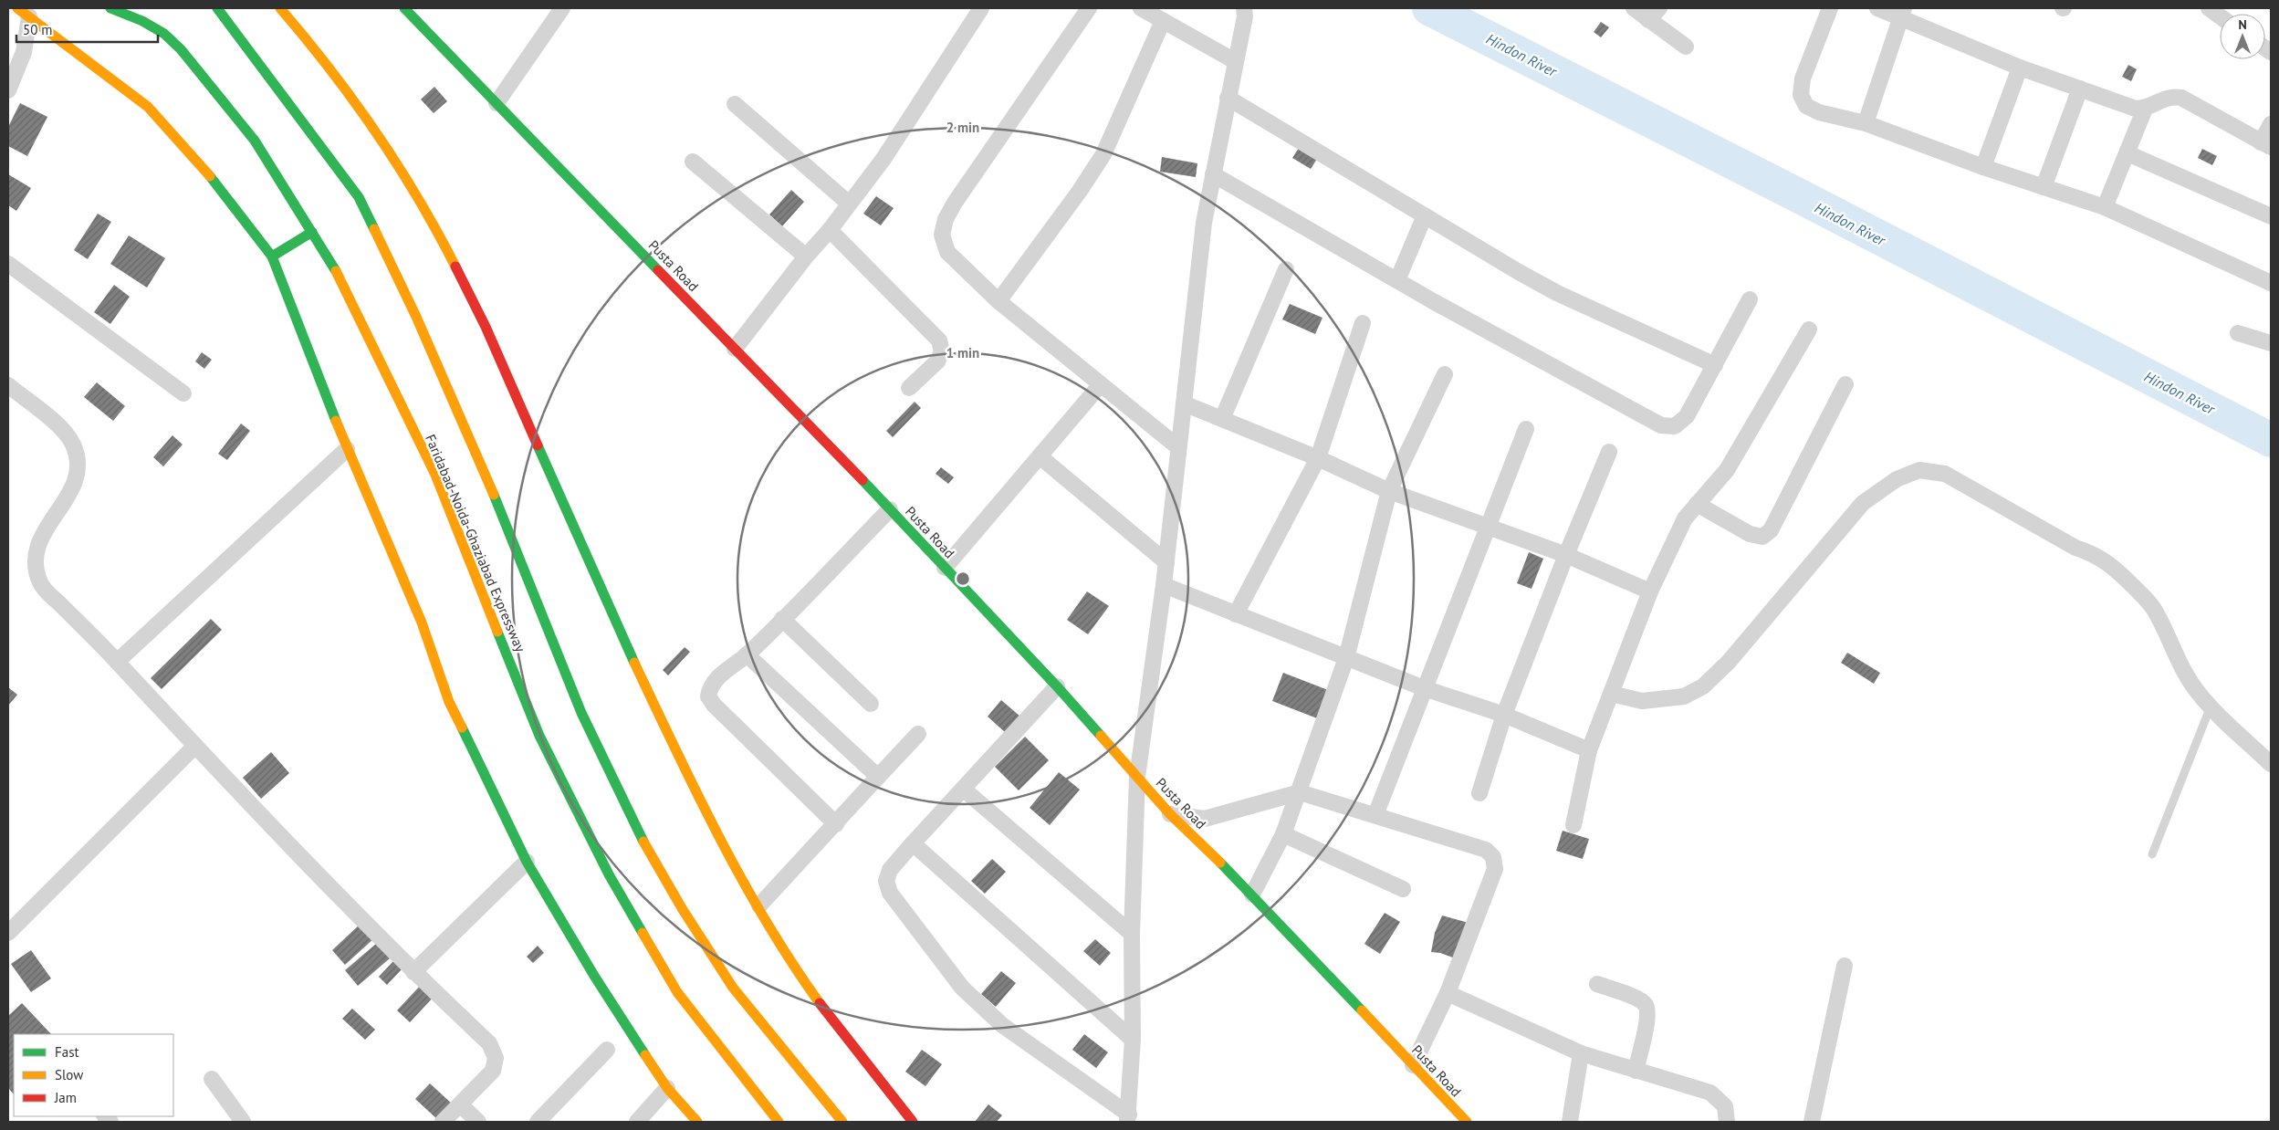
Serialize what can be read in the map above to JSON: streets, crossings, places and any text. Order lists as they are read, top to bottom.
{
  "streets": {
    "street": ["Pusta Road", "Faridabad-Noida-Ghaziabad Expressway"]
  },
  "water": ["Hindon River"],
  "legend": ["Fast", "Slow", "Jam"],
  "scale_bar": "50 m",
  "north": "top",
  "rings": ["2 min", "1 min"]
}
